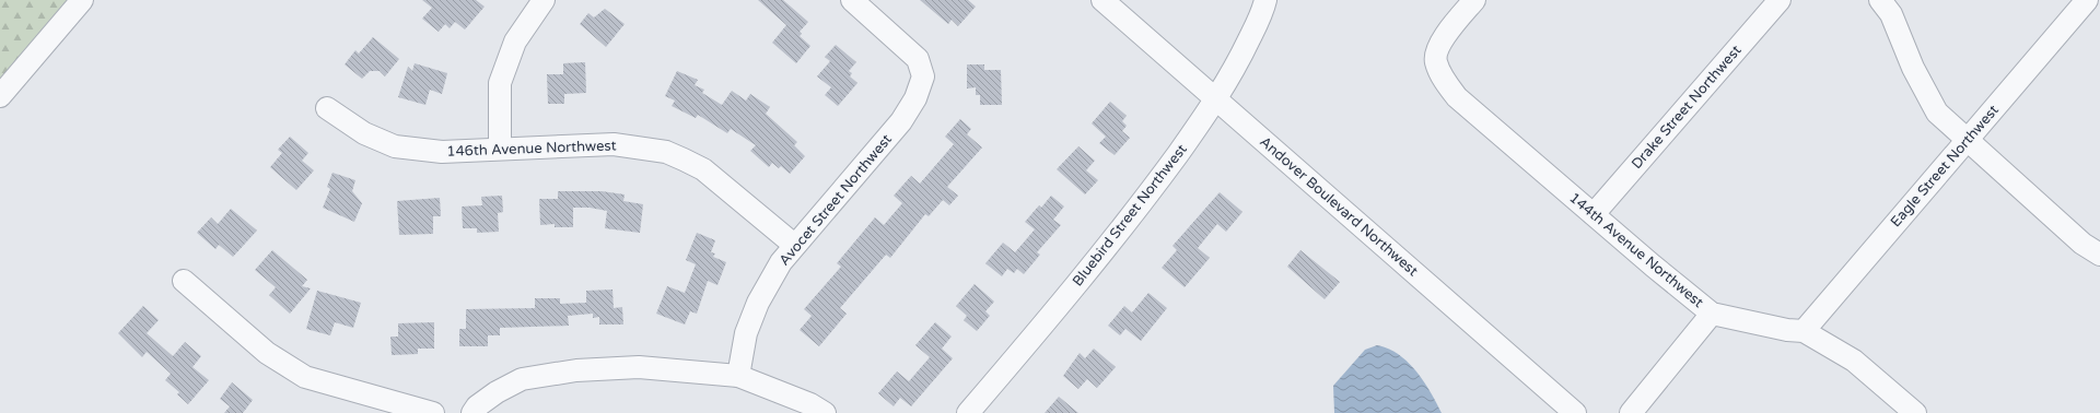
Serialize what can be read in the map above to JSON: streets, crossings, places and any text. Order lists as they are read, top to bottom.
{
  "streets": {
    "street": [
      "Drake Street Northwest",
      "146th Avenue Northwest",
      "Eagle Street Northwest",
      "Avocet Street Northwest",
      "Andover Boulevard Northwest",
      "Bluebird Street Northwest",
      "144th Avenue Northwest"
    ]
  },
  "crossings": [
    ["Drake Street Northwest", "144th Avenue Northwest"],
    ["146th Avenue Northwest", "Avocet Street Northwest"],
    ["Eagle Street Northwest", "144th Avenue Northwest"],
    ["Andover Boulevard Northwest", "Bluebird Street Northwest"]
  ]
}
